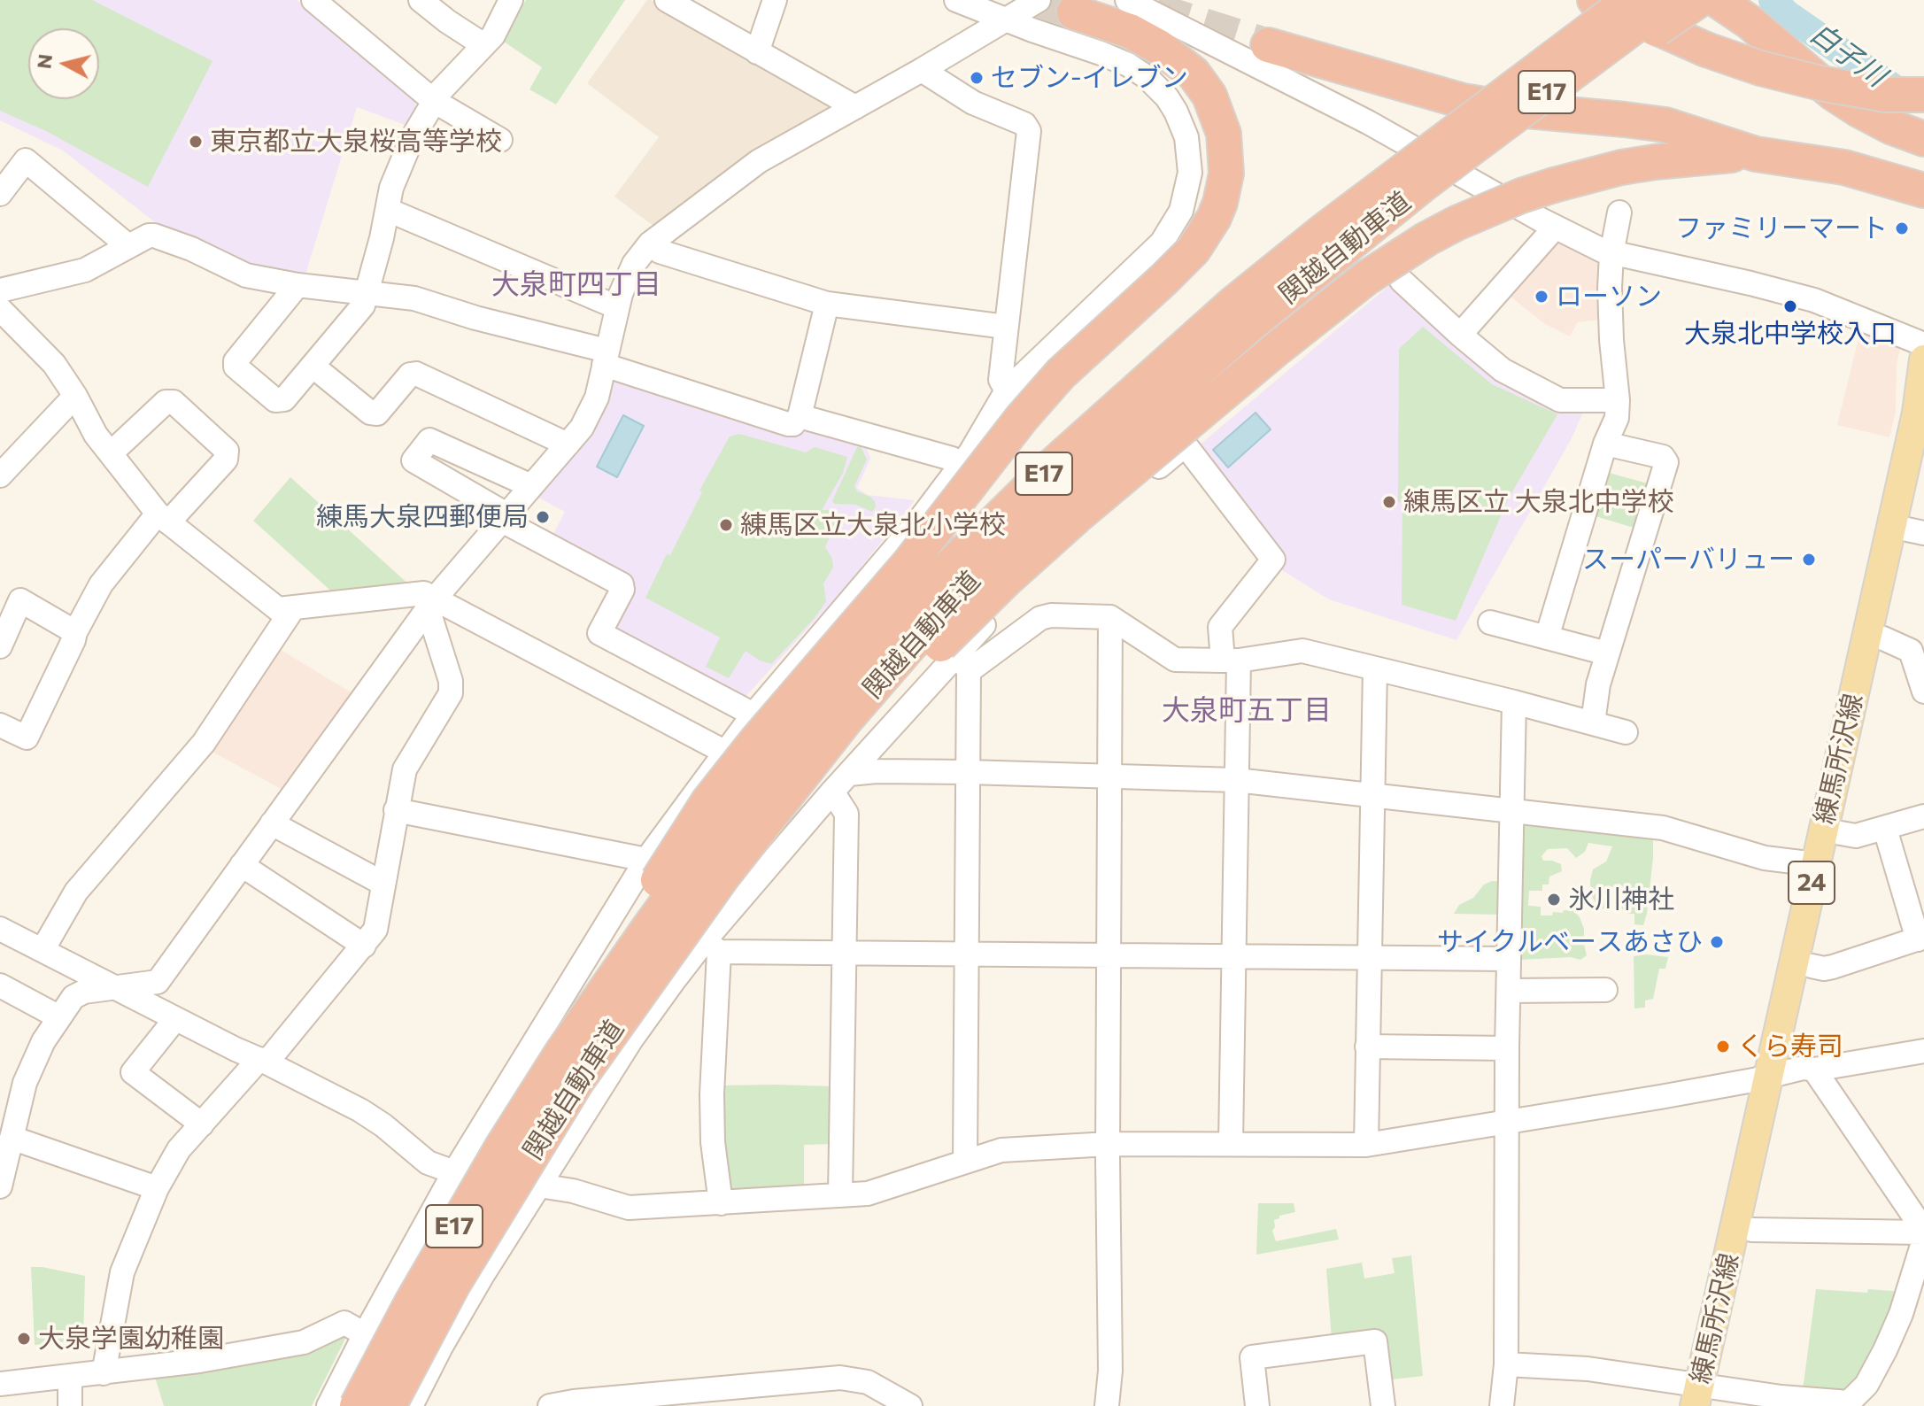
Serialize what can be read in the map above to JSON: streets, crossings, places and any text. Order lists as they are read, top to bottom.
{
  "streets": {
    "highway": ["E17", "関越自動車道"],
    "main road": ["練馬所沢線", "24"]
  },
  "districts": ["大泉町四丁目", "大泉町五丁目"],
  "water": ["白子川"],
  "places": [
    "セブン-イレブン",
    "東京都立大泉桜高等学校",
    "ファミリーマート",
    "ローソン",
    "大泉北中学校入口",
    "練馬区立 大泉北中学校",
    "練馬大泉四郵便局",
    "練馬区立大泉北小学校",
    "スーパーバリュー",
    "氷川神社",
    "サイクルベースあさひ",
    "くら寿司",
    "大泉学園幼稚園"
  ],
  "north": "left"
}
